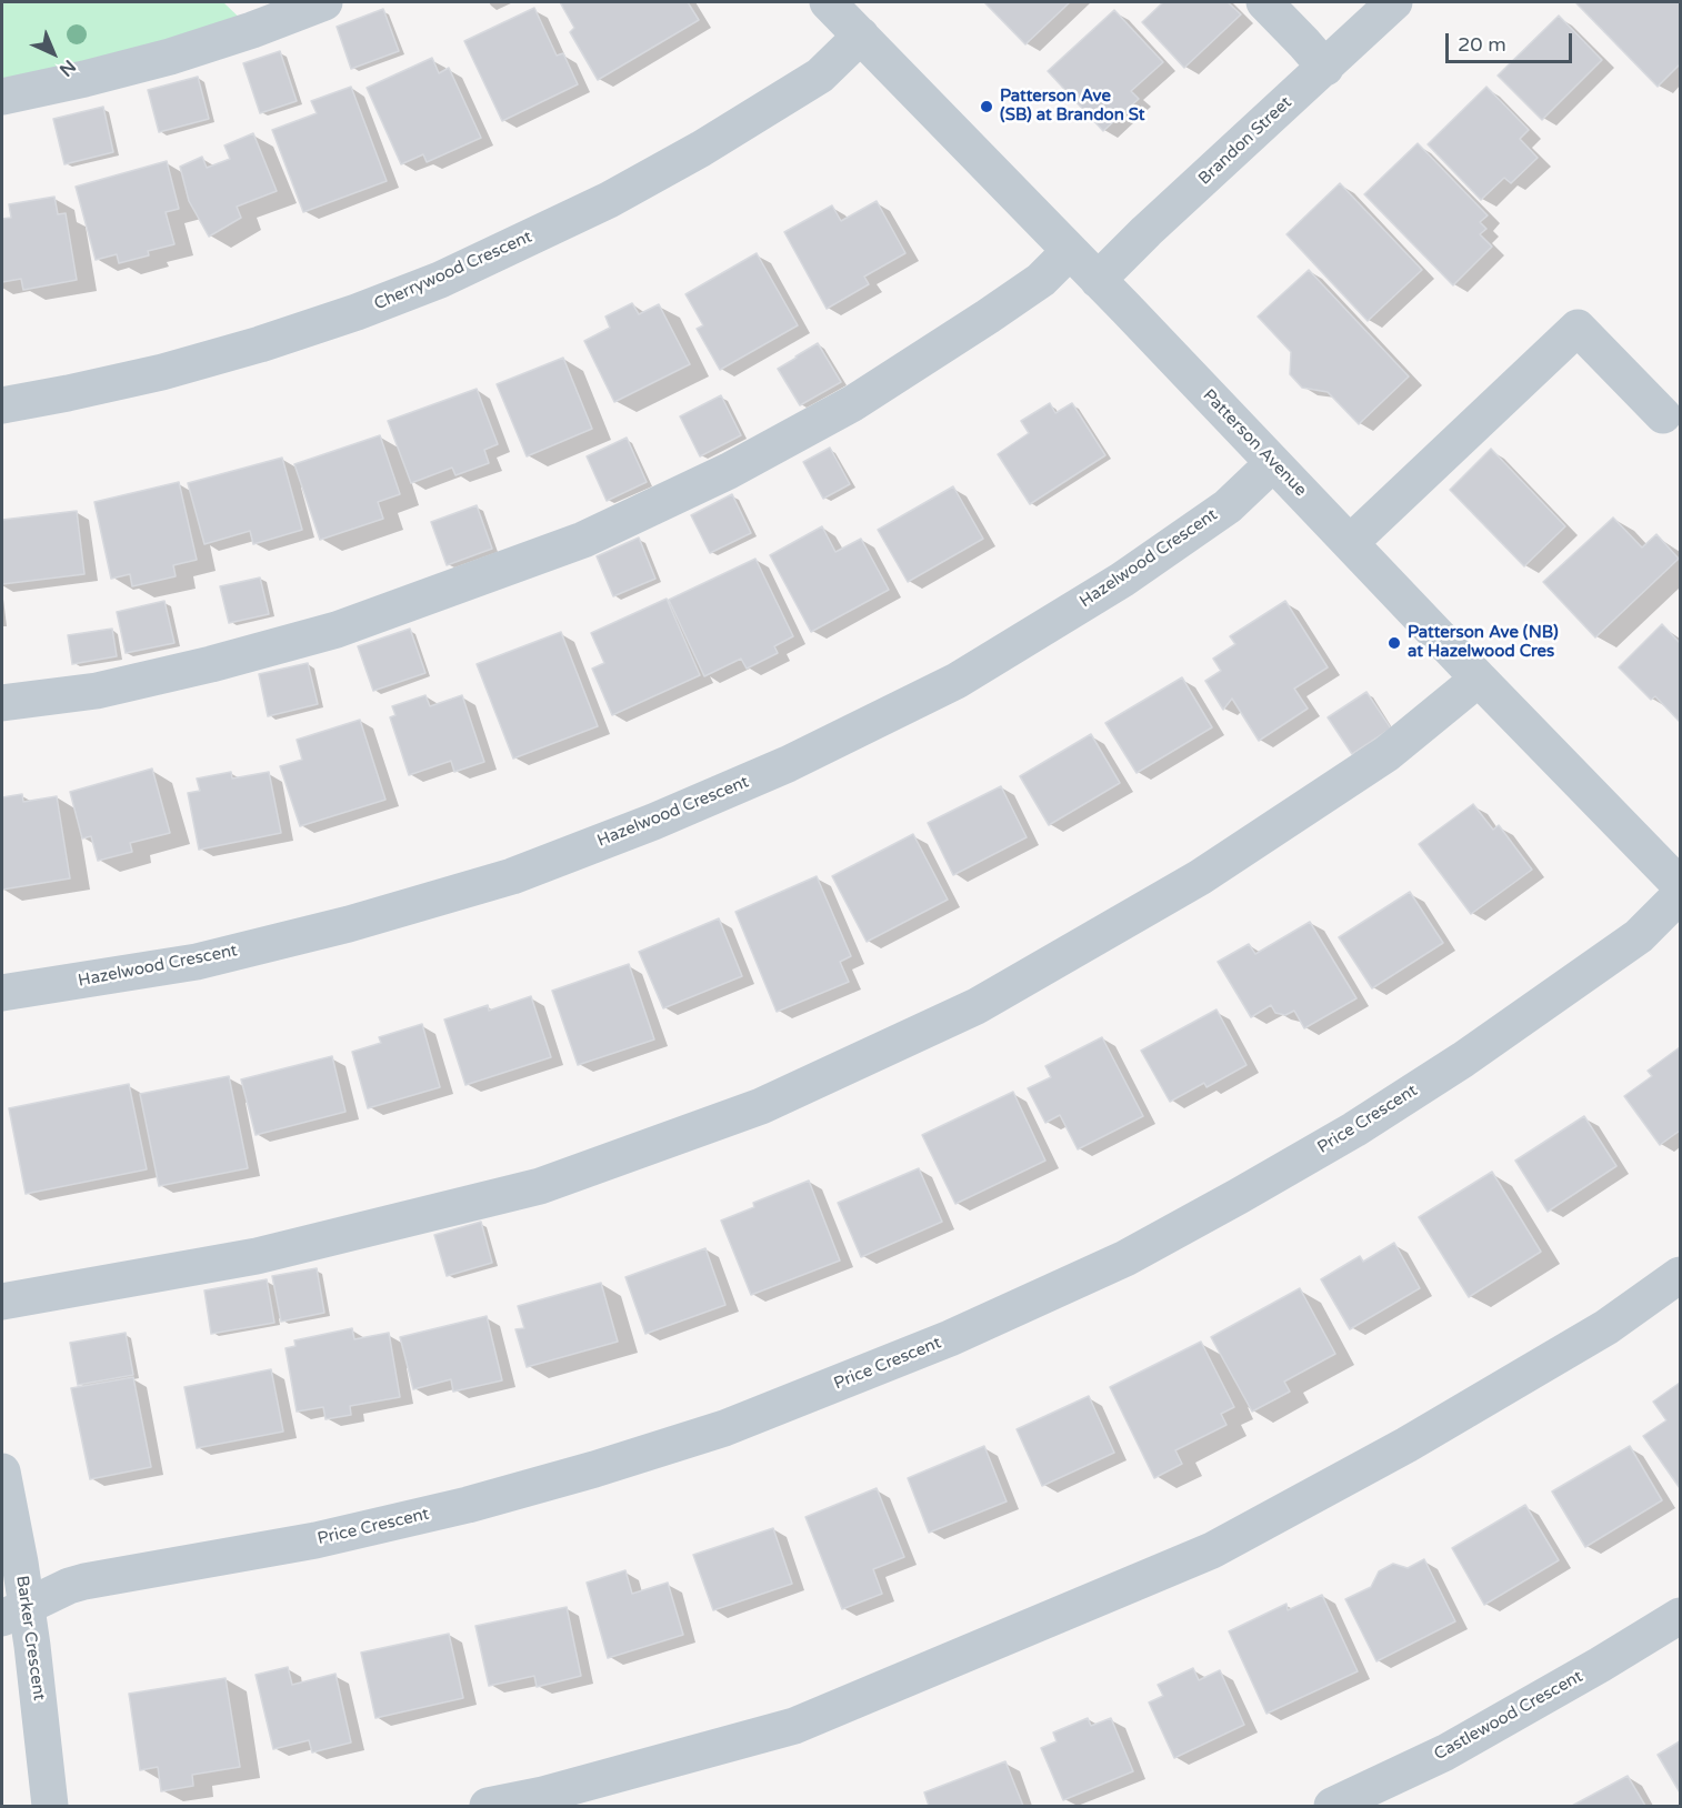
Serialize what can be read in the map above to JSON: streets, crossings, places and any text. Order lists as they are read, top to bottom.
{
  "streets": {
    "street": [
      "Brandon Street",
      "Cherrywood Crescent",
      "Patterson Avenue",
      "Hazelwood Crescent",
      "Price Crescent",
      "Barker Crescent",
      "Castlewood Crescent"
    ]
  },
  "crossings": [
    ["Brandon Street", "Patterson Avenue"],
    ["Cherrywood Crescent", "Patterson Avenue"],
    ["Patterson Avenue", "Hazelwood Crescent"],
    ["Price Crescent", "Barker Crescent"]
  ],
  "places": ["Patterson Ave (SB) at Brandon St", "Patterson Ave (NB) at Hazelwood Cres"],
  "scale_bar": "20 m",
  "north": "bottom right"
}
